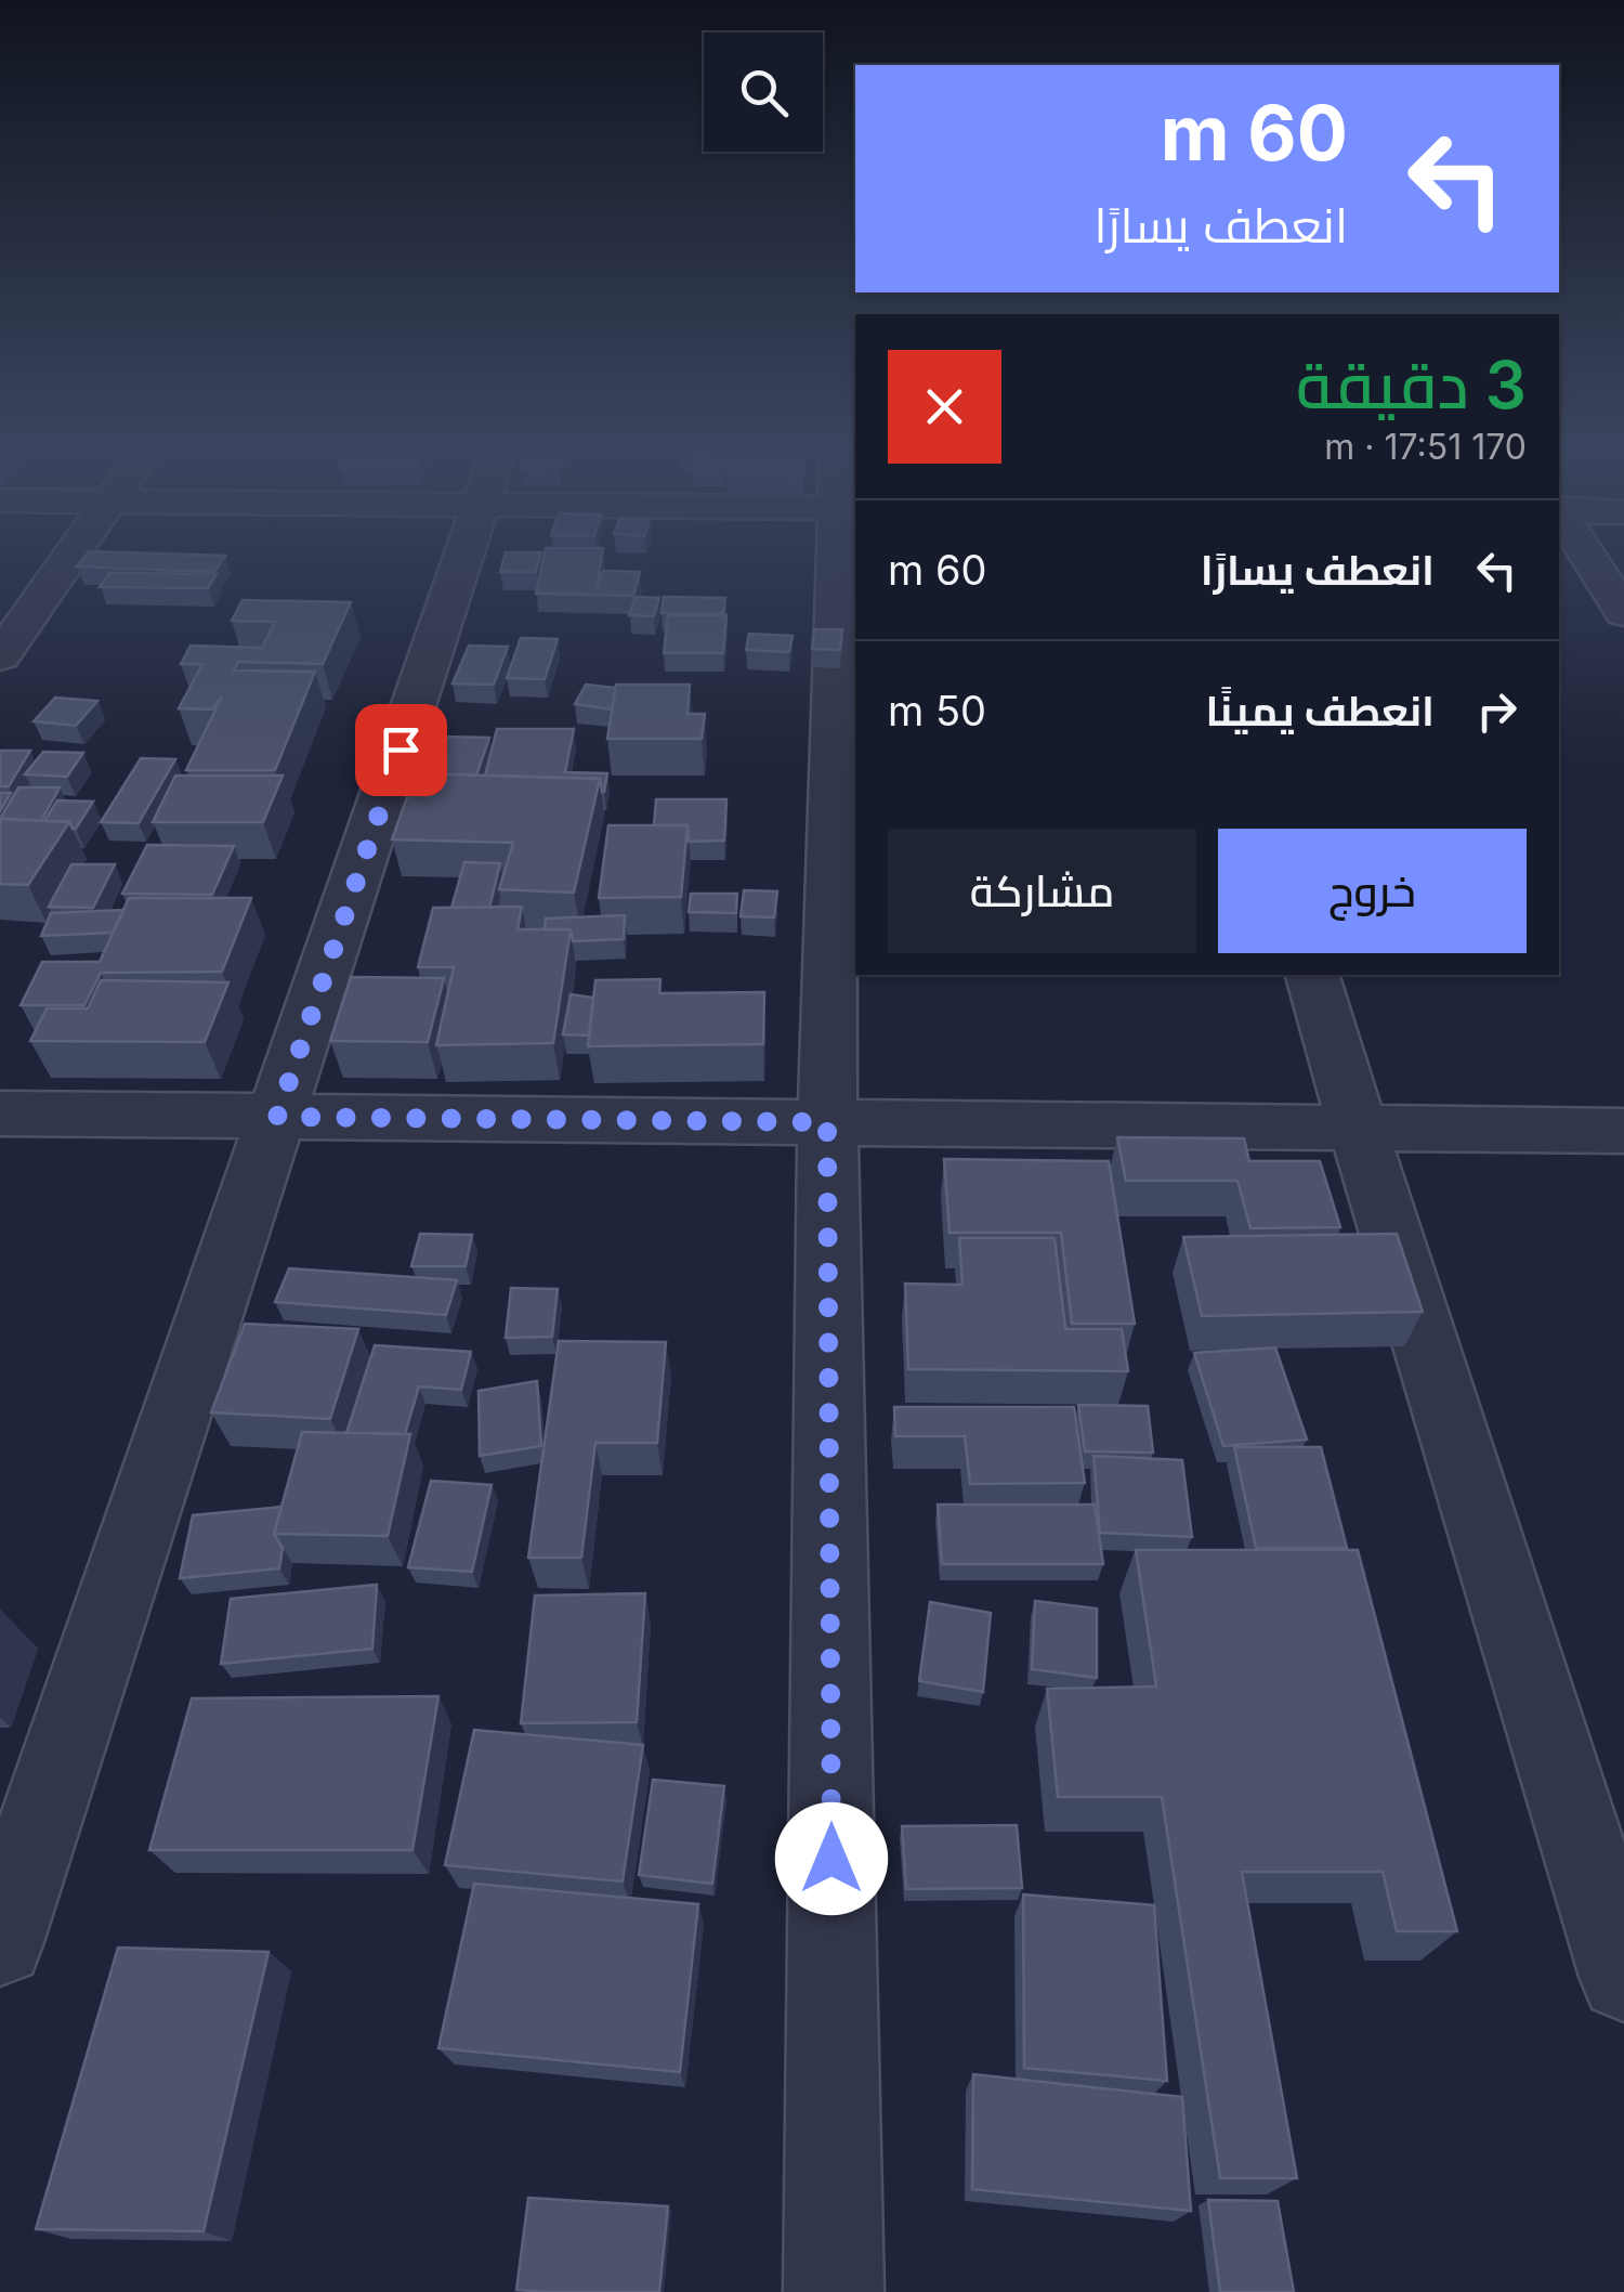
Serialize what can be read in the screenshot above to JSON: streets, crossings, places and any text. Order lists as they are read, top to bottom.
{
  "page": {
    "turn": ["60 m", "انعطف يسارًا"],
    "heading": ["3 دقيقة", "170 m · 17:51"],
    "list": [
      {
        "name": "انعطف يسارًا",
        "value": "60 m"
      },
      {
        "name": "انعطف يمينًا",
        "value": "50 m"
      }
    ],
    "buttons": ["خروج", "مشاركة"]
  }
}
